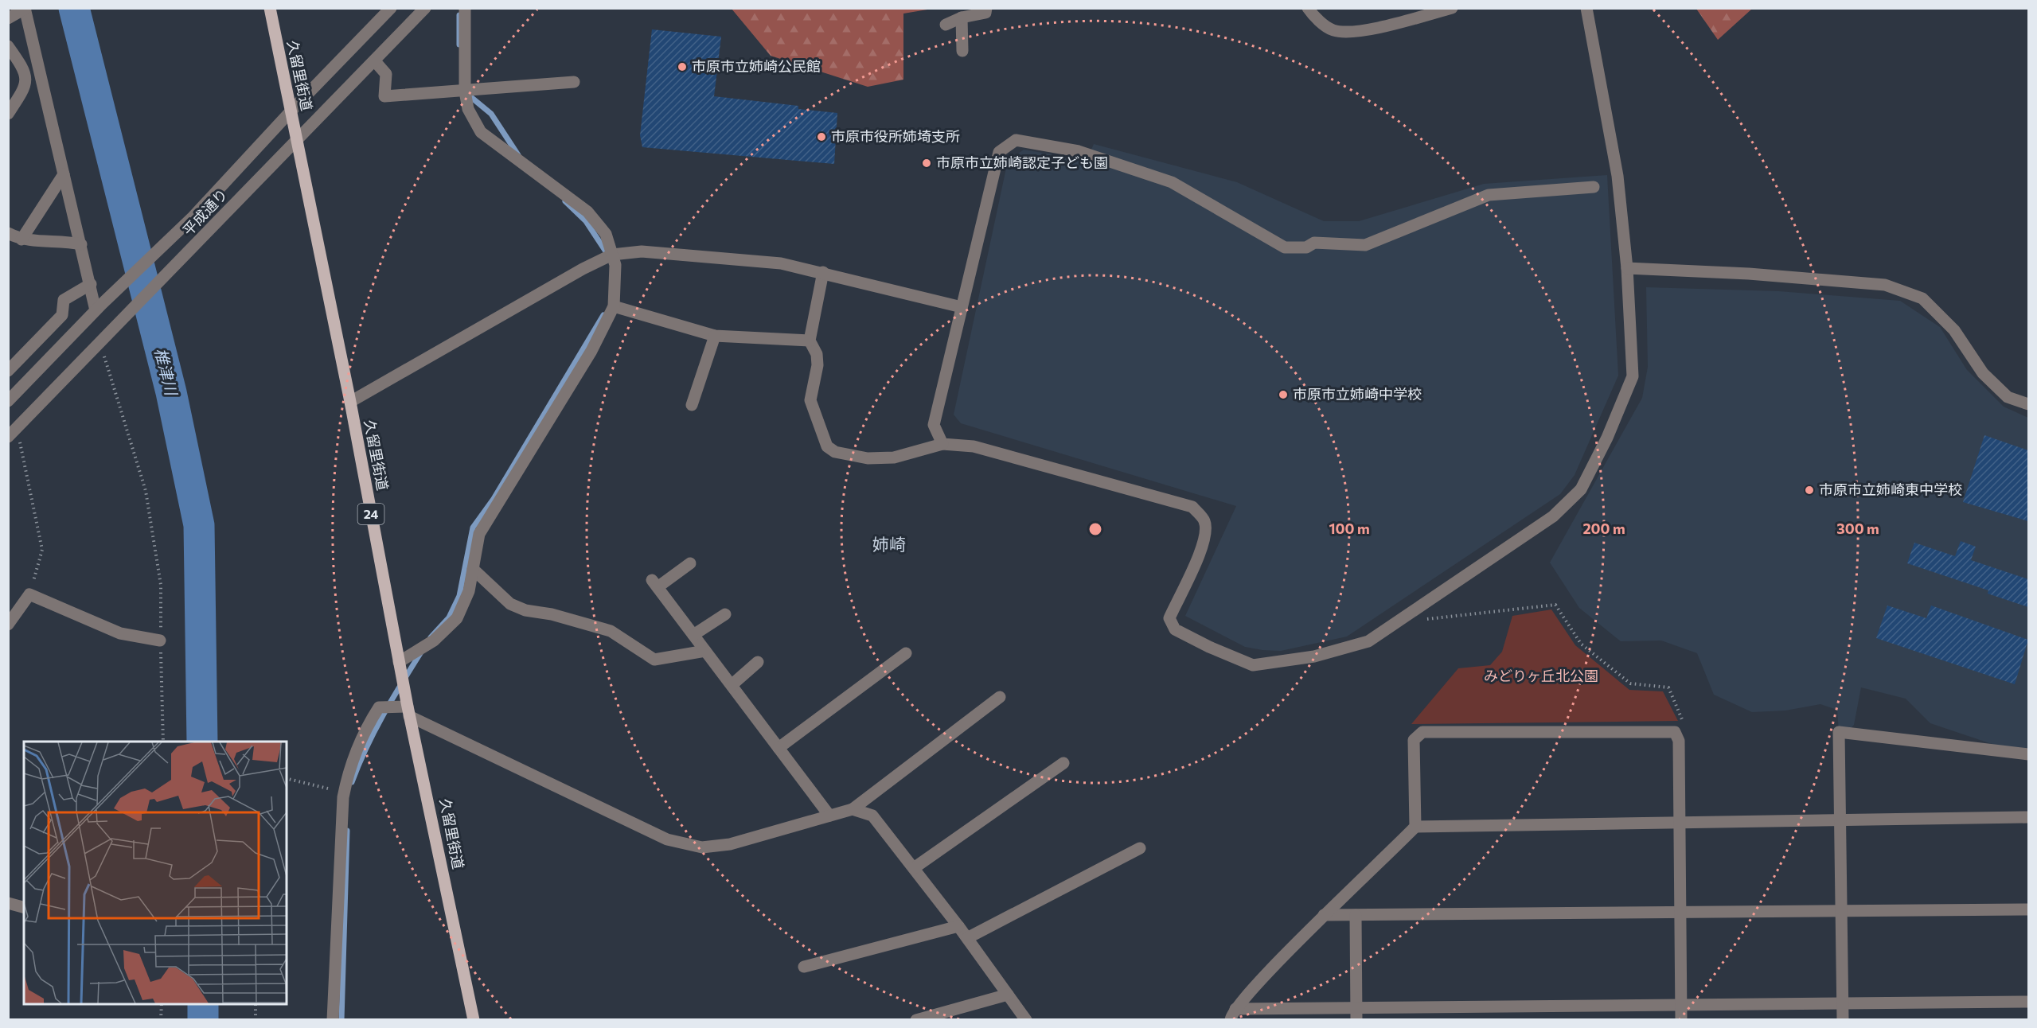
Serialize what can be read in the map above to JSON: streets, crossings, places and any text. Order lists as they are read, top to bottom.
{
  "streets": {
    "main road": ["久留里街道", "24"],
    "street": ["平成通り"]
  },
  "crossings": [
    ["久留里街道", "平成通り"]
  ],
  "districts": ["姉崎"],
  "water": ["椎津川"],
  "parks": ["みどりヶ丘北公園"],
  "places": [
    "市原市立姉崎公民館",
    "市原市役所姉埼支所",
    "市原市立姉崎認定子ども園",
    "市原市立姉崎中学校",
    "市原市立姉崎東中学校"
  ],
  "rings": ["100 m", "200 m", "300 m"]
}
